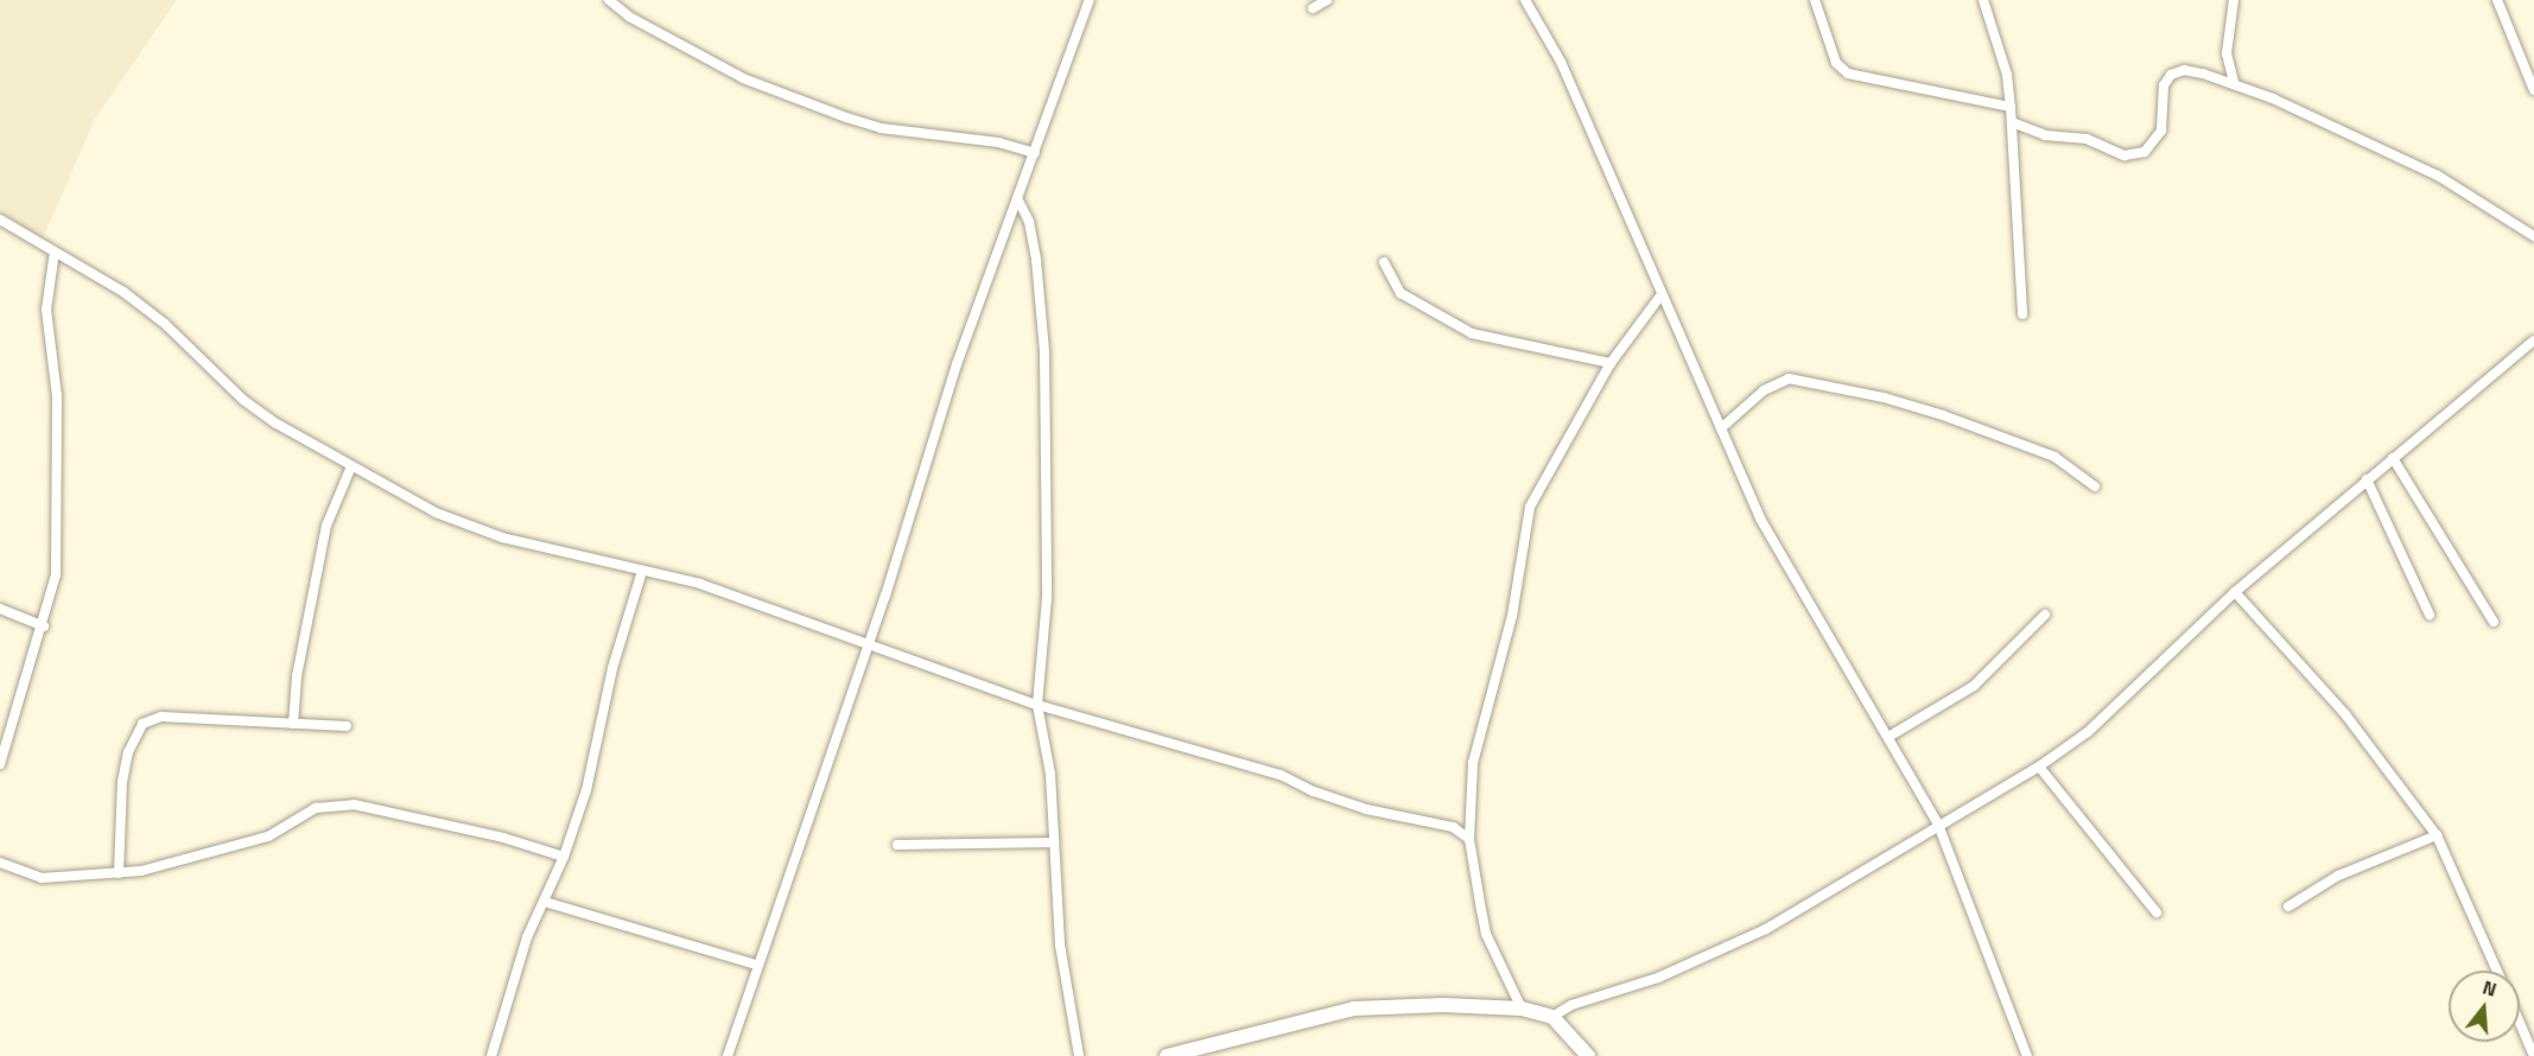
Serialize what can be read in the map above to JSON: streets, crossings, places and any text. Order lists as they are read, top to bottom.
{
  "north": "top"
}
